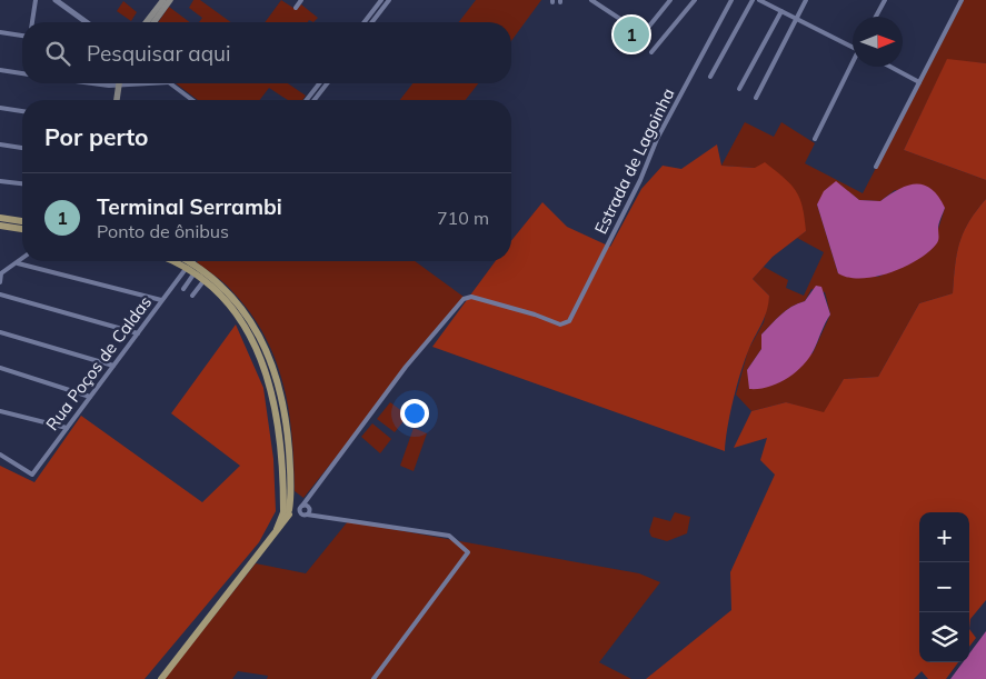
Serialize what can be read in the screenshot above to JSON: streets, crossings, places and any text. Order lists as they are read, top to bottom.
{
  "streets": {
    "street": ["Estrada de Lagoinha", "Rua Poços de Caldas"]
  },
  "north": "right",
  "page": {
    "pins": "1",
    "search": "Pesquisar aqui",
    "heading": "Por perto",
    "list": [
      {
        "mark": "1",
        "name": "Terminal Serrambi",
        "note": "Ponto de ônibus",
        "value": "710 m"
      }
    ],
    "map_buttons": ["+", "−"]
  }
}
